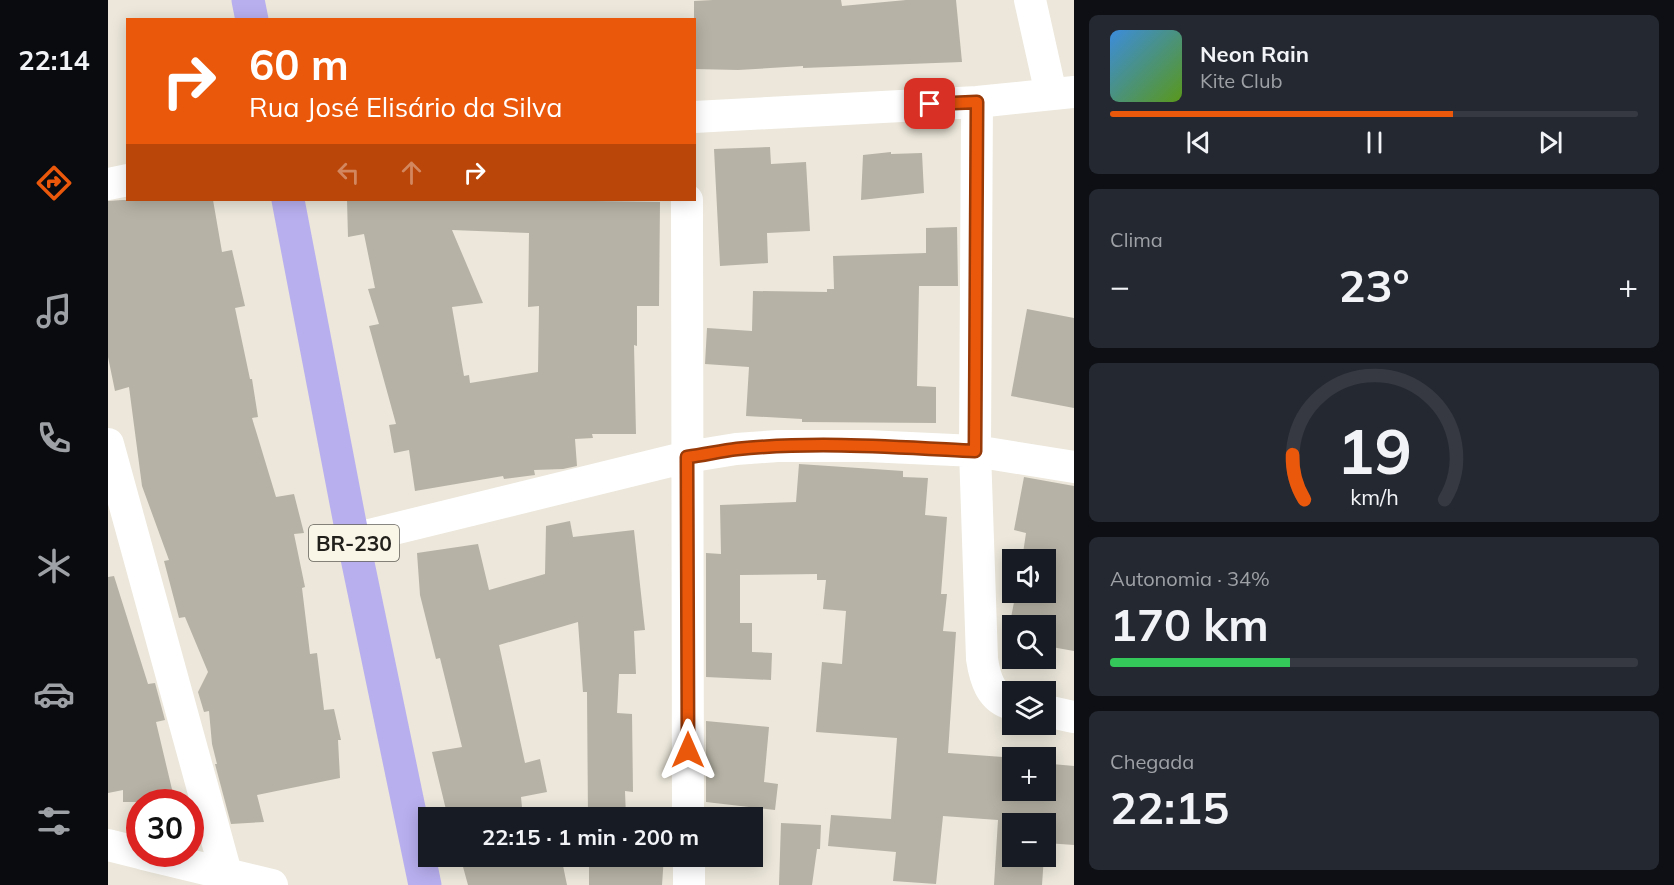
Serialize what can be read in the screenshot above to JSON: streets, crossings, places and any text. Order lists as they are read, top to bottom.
{
  "streets": {
    "main road": ["BR-230"]
  },
  "page": {
    "tabs": "22:14",
    "turn": ["60 m", "Rua José Elisário da Silva"],
    "song": ["Neon Rain", "Kite Club"],
    "tile": [
      "Clima",
      ["Autonomia · 34%", "170 km"],
      ["Chegada", "22:15"]
    ],
    "heat": ["−", "23°", "+"],
    "map_buttons": ["+", "−"],
    "limit": "30",
    "trip": "22:15 · 1 min · 200 m",
    "gauge": ["19", "km/h"]
  }
}
